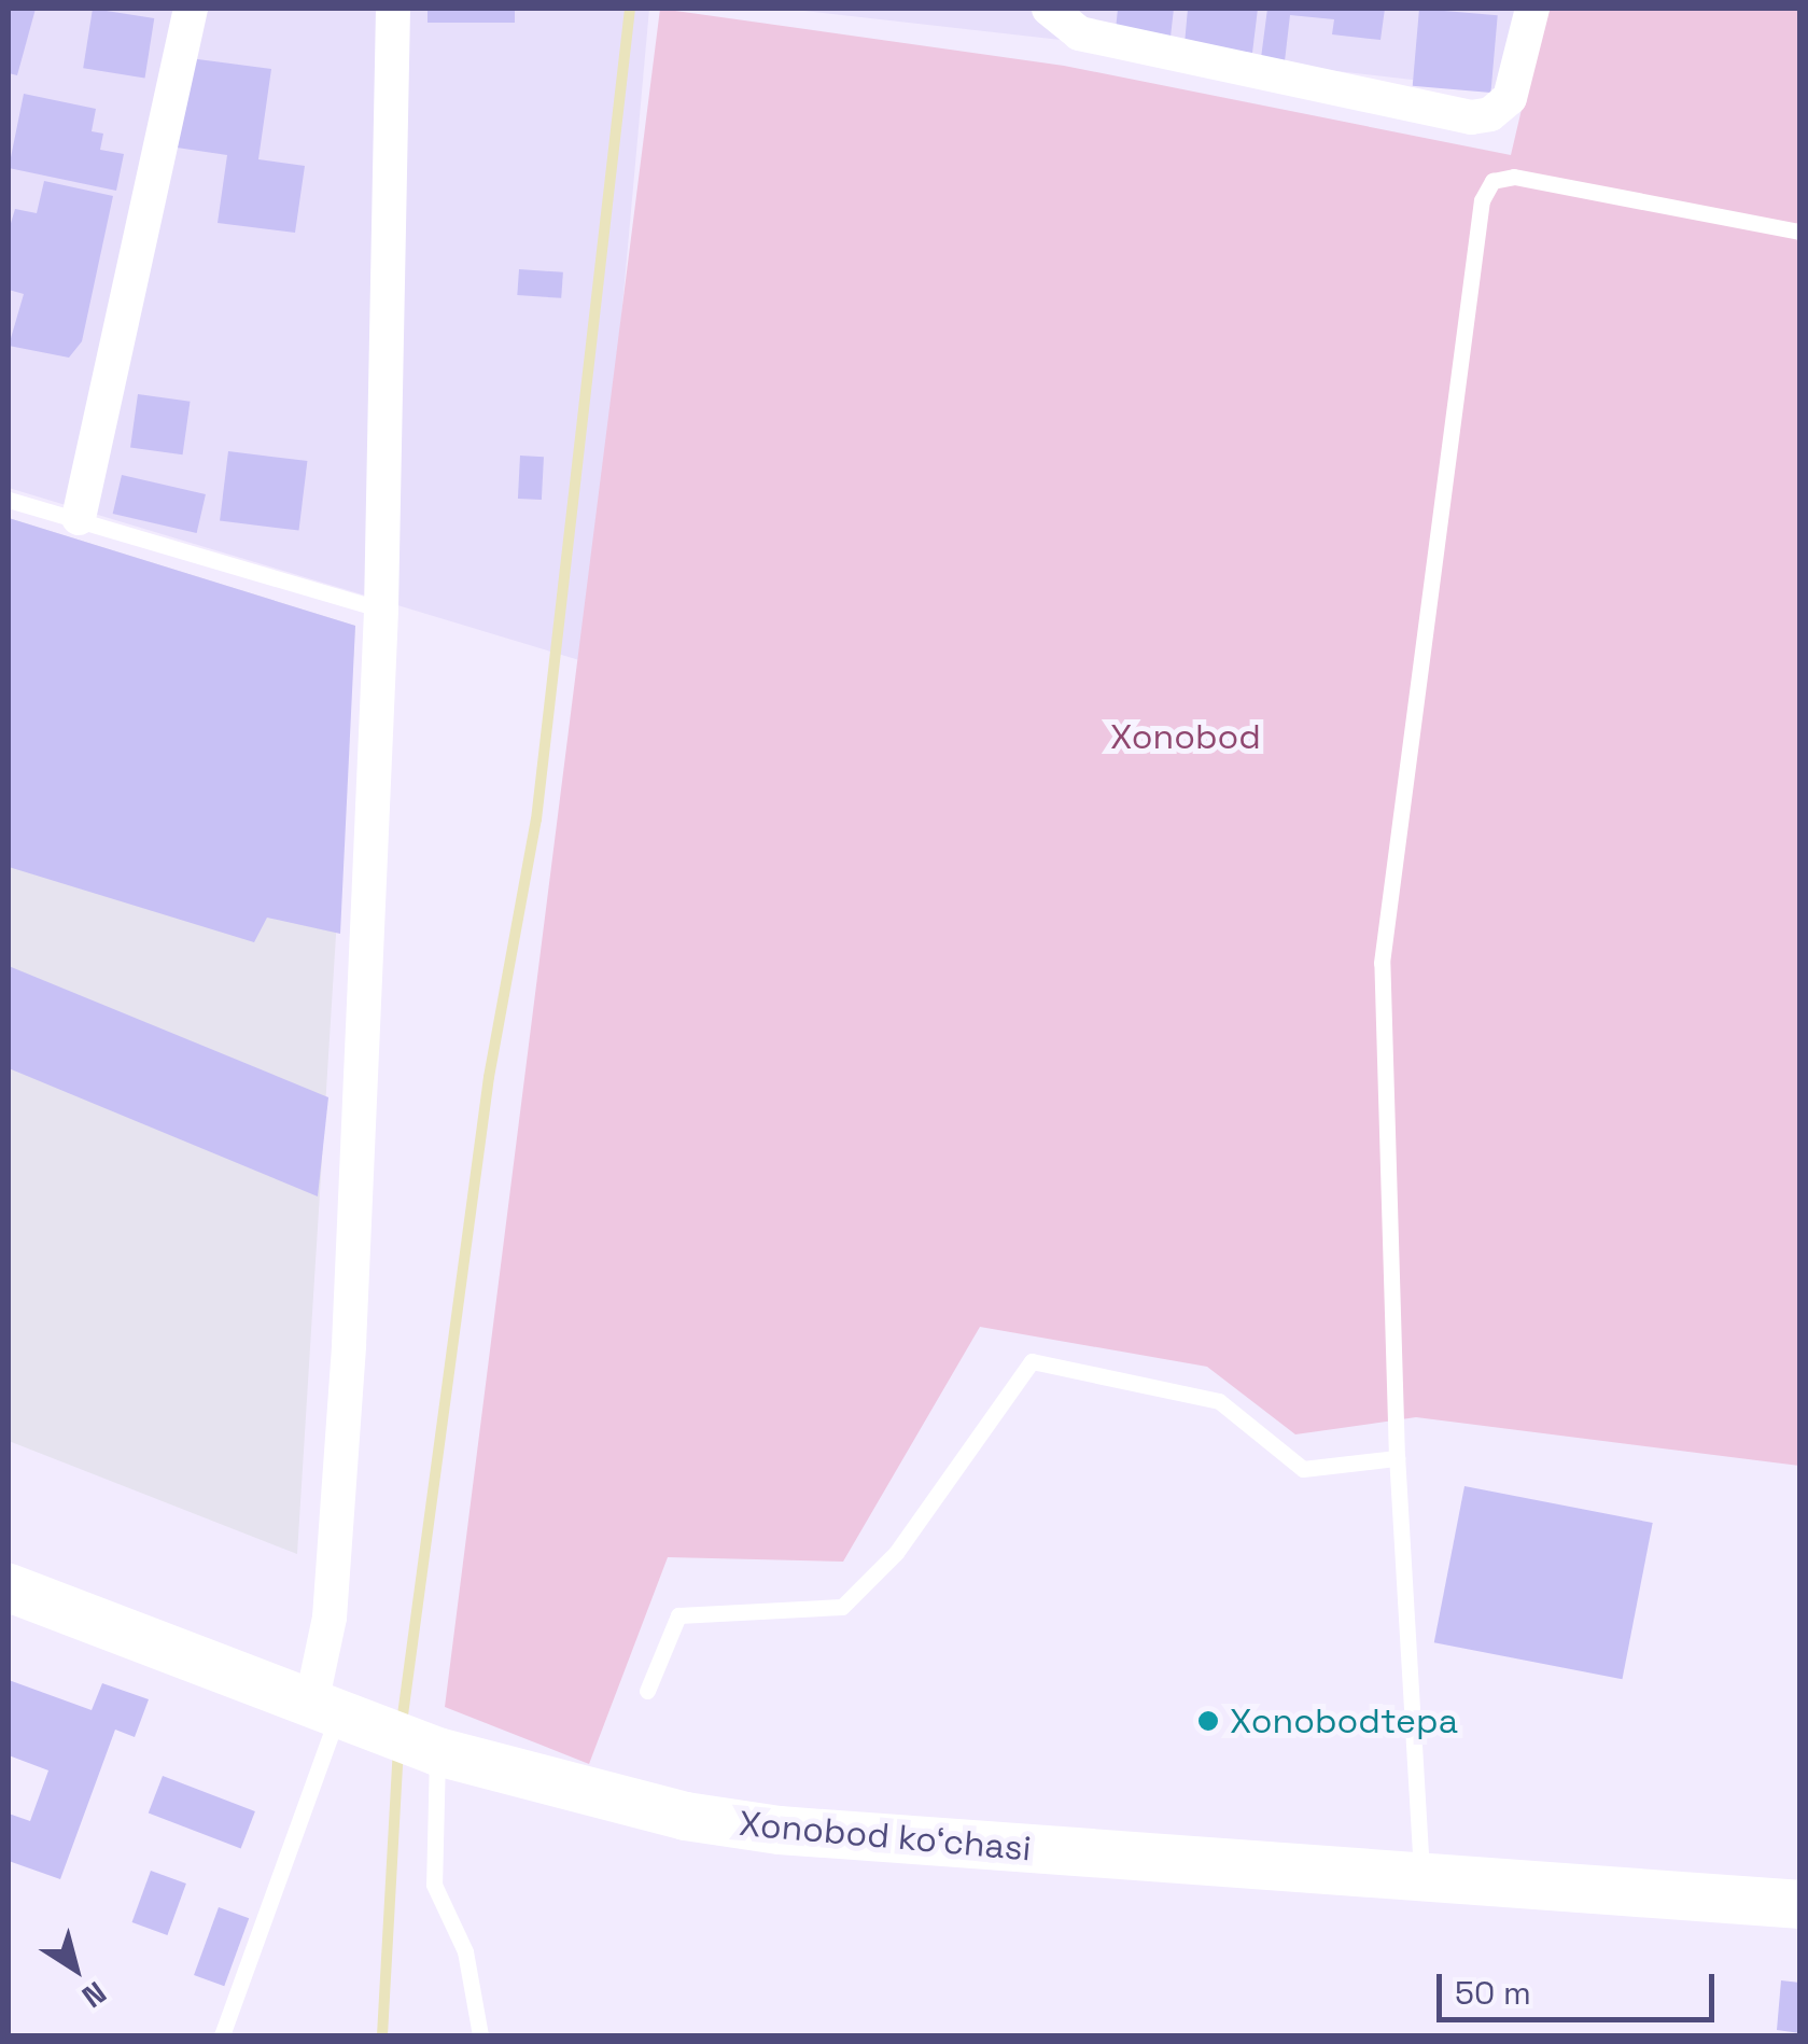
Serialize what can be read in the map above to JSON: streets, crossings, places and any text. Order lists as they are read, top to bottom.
{
  "streets": {
    "main road": ["Xonobod koʻchasi"]
  },
  "parks": ["Xonobod"],
  "places": ["Xonobodtepa"],
  "scale_bar": "50 m",
  "north": "bottom right"
}
